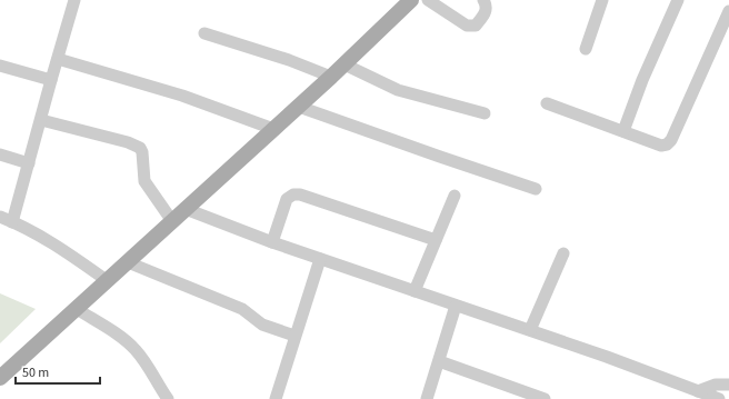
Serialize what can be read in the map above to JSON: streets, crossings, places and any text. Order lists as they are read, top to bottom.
{
  "scale_bar": "50 m"
}
